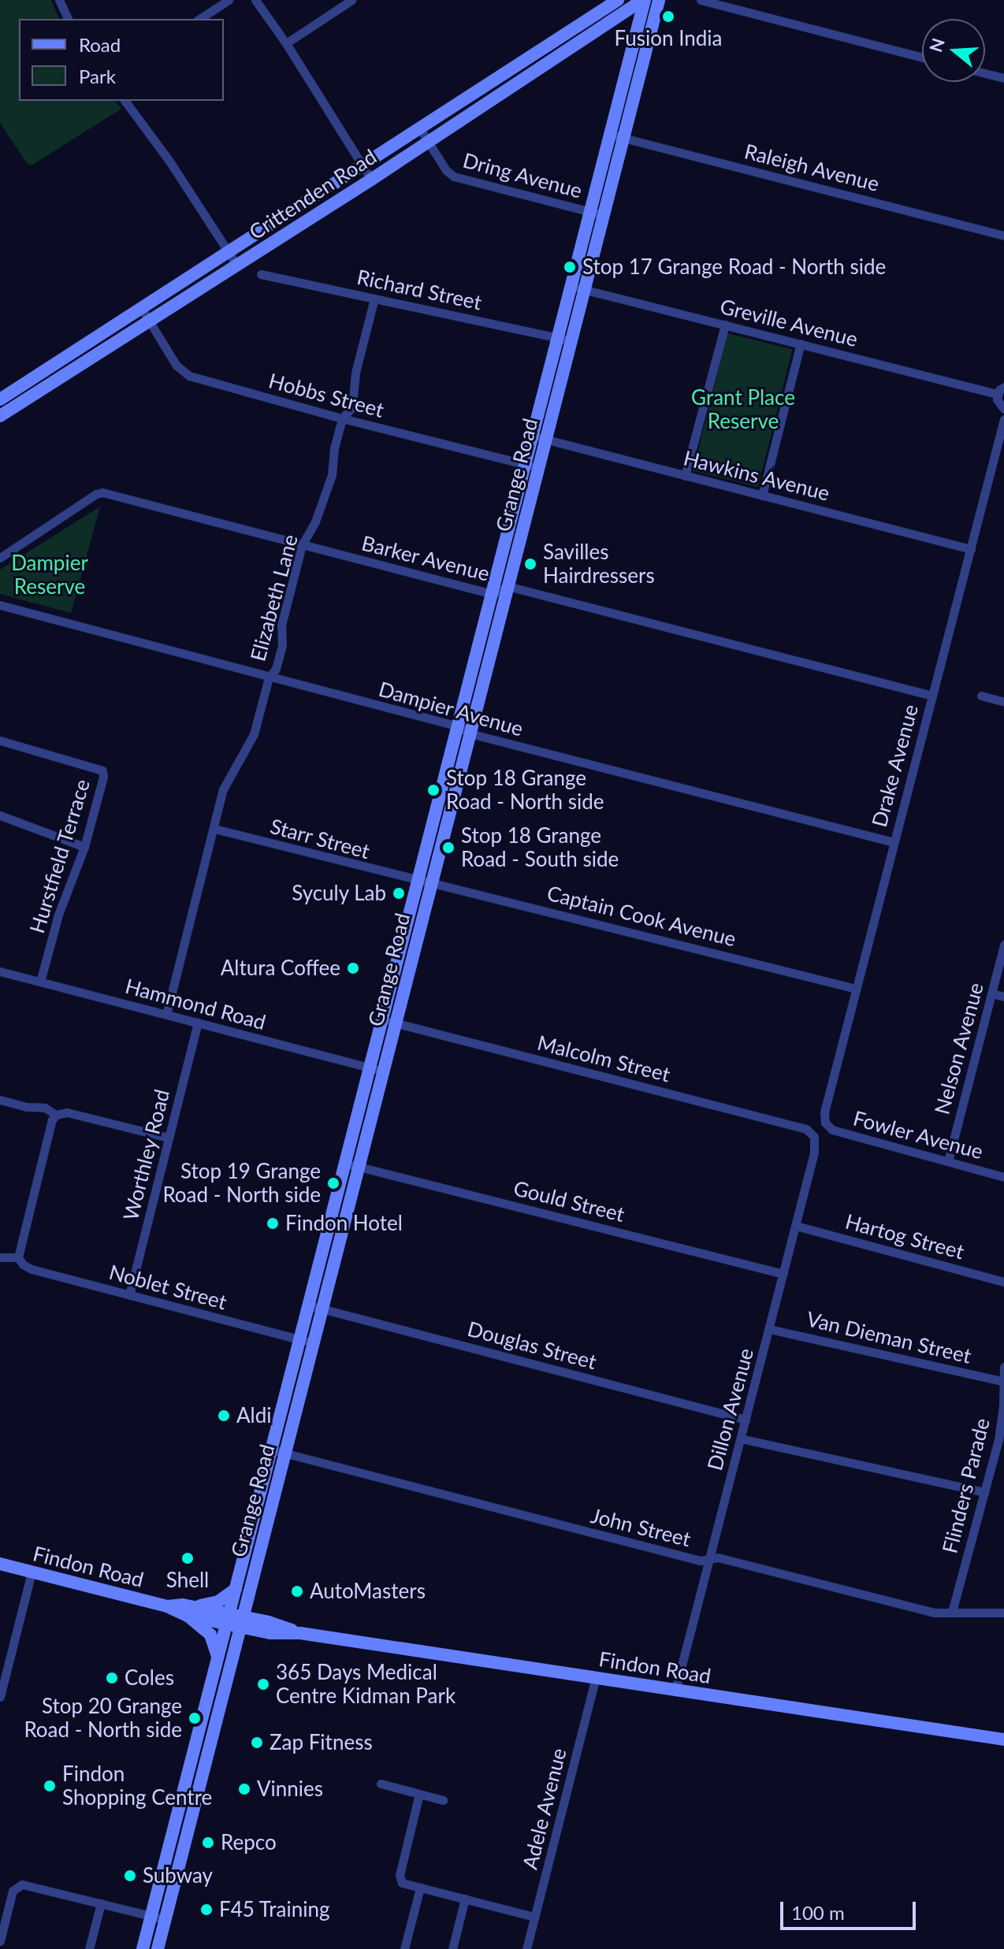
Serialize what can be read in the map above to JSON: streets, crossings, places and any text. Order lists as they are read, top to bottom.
{
  "streets": {
    "main road": ["Crittenden Road", "Grange Road", "Findon Road"],
    "street": [
      "Raleigh Avenue",
      "Dring Avenue",
      "Richard Street",
      "Greville Avenue",
      "Hobbs Street",
      "Hawkins Avenue",
      "Barker Avenue",
      "Elizabeth Lane",
      "Dampier Avenue",
      "Drake Avenue",
      "Starr Street",
      "Hurstfield Terrace",
      "Captain Cook Avenue",
      "Hammond Road",
      "Nelson Avenue",
      "Malcolm Street",
      "Fowler Avenue",
      "Worthley Road",
      "Gould Street",
      "Hartog Street",
      "Noblet Street",
      "Van Dieman Street",
      "Douglas Street",
      "Dillon Avenue",
      "Flinders Parade",
      "John Street",
      "Adele Avenue"
    ]
  },
  "crossings": [
    ["Raleigh Avenue", "Grange Road"],
    ["Dring Avenue", "Crittenden Road"],
    ["Dring Avenue", "Grange Road"],
    ["Crittenden Road", "Hobbs Street"],
    ["Crittenden Road", "Grange Road"],
    ["Richard Street", "Grange Road"],
    ["Richard Street", "Elizabeth Lane"],
    ["Greville Avenue", "Grange Road"],
    ["Hobbs Street", "Grange Road"],
    ["Hobbs Street", "Elizabeth Lane"],
    ["Grange Road", "Hawkins Avenue"],
    ["Grange Road", "Barker Avenue"],
    ["Grange Road", "Dampier Avenue"],
    ["Grange Road", "Starr Street"],
    ["Grange Road", "Captain Cook Avenue"],
    ["Grange Road", "Hammond Road"],
    ["Grange Road", "Malcolm Street"],
    ["Grange Road", "Gould Street"],
    ["Grange Road", "Noblet Street"],
    ["Grange Road", "Douglas Street"],
    ["Grange Road", "John Street"],
    ["Grange Road", "Findon Road"],
    ["Hawkins Avenue", "Drake Avenue"],
    ["Barker Avenue", "Elizabeth Lane"],
    ["Barker Avenue", "Drake Avenue"],
    ["Elizabeth Lane", "Dampier Avenue"],
    ["Elizabeth Lane", "Starr Street"],
    ["Elizabeth Lane", "Hammond Road"],
    ["Dampier Avenue", "Drake Avenue"],
    ["Drake Avenue", "Captain Cook Avenue"],
    ["Drake Avenue", "Fowler Avenue"],
    ["Starr Street", "Captain Cook Avenue"],
    ["Hurstfield Terrace", "Hammond Road"],
    ["Hammond Road", "Worthley Road"],
    ["Nelson Avenue", "Fowler Avenue"],
    ["Malcolm Street", "Dillon Avenue"],
    ["Worthley Road", "Noblet Street"],
    ["Gould Street", "Dillon Avenue"],
    ["Hartog Street", "Dillon Avenue"],
    ["Van Dieman Street", "Dillon Avenue"],
    ["Van Dieman Street", "Flinders Parade"],
    ["Douglas Street", "Dillon Avenue"],
    ["Dillon Avenue", "John Street"],
    ["Dillon Avenue", "Findon Road"],
    ["Flinders Parade", "John Street"],
    ["Findon Road", "Adele Avenue"]
  ],
  "parks": ["Grant Place Reserve", "Dampier Reserve"],
  "places": [
    "Fusion India",
    "Stop 17 Grange Road - North side",
    "Savilles Hairdressers",
    "Stop 18 Grange Road - North side",
    "Stop 18 Grange Road - South side",
    "Syculy Lab",
    "Altura Coffee",
    "Stop 19 Grange Road - North side",
    "Findon Hotel",
    "Aldi",
    "Shell",
    "AutoMasters",
    "Coles",
    "365 Days Medical Centre Kidman Park",
    "Stop 20 Grange Road - North side",
    "Zap Fitness",
    "Findon Shopping Centre",
    "Vinnies",
    "Repco",
    "Subway",
    "F45 Training"
  ],
  "legend": ["Road", "Park"],
  "scale_bar": "100 m",
  "north": "left"
}
